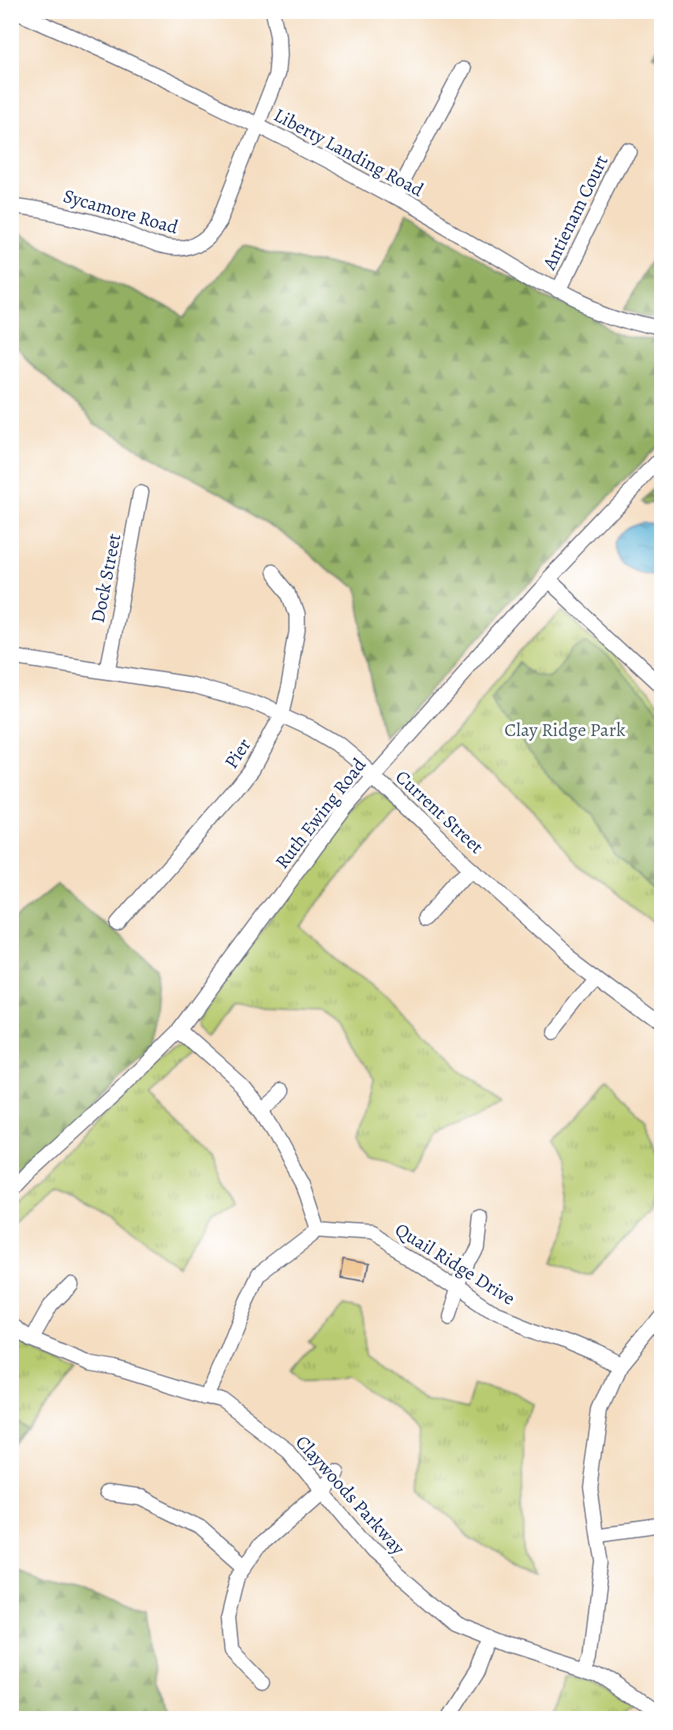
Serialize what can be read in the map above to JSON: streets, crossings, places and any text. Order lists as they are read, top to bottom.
{
  "streets": {
    "street": [
      "Liberty Landing Road",
      "Sycamore Road",
      "Antienam Court",
      "Dock Street",
      "Pier",
      "Current Street",
      "Ruth Ewing Road",
      "Quail Ridge Drive",
      "Claywoods Parkway"
    ]
  },
  "crossings": [
    ["Liberty Landing Road", "Sycamore Road"],
    ["Liberty Landing Road", "Antienam Court"],
    ["Dock Street", "Current Street"],
    ["Pier", "Current Street"],
    ["Current Street", "Ruth Ewing Road"]
  ],
  "parks": ["Clay Ridge Park"]
}
